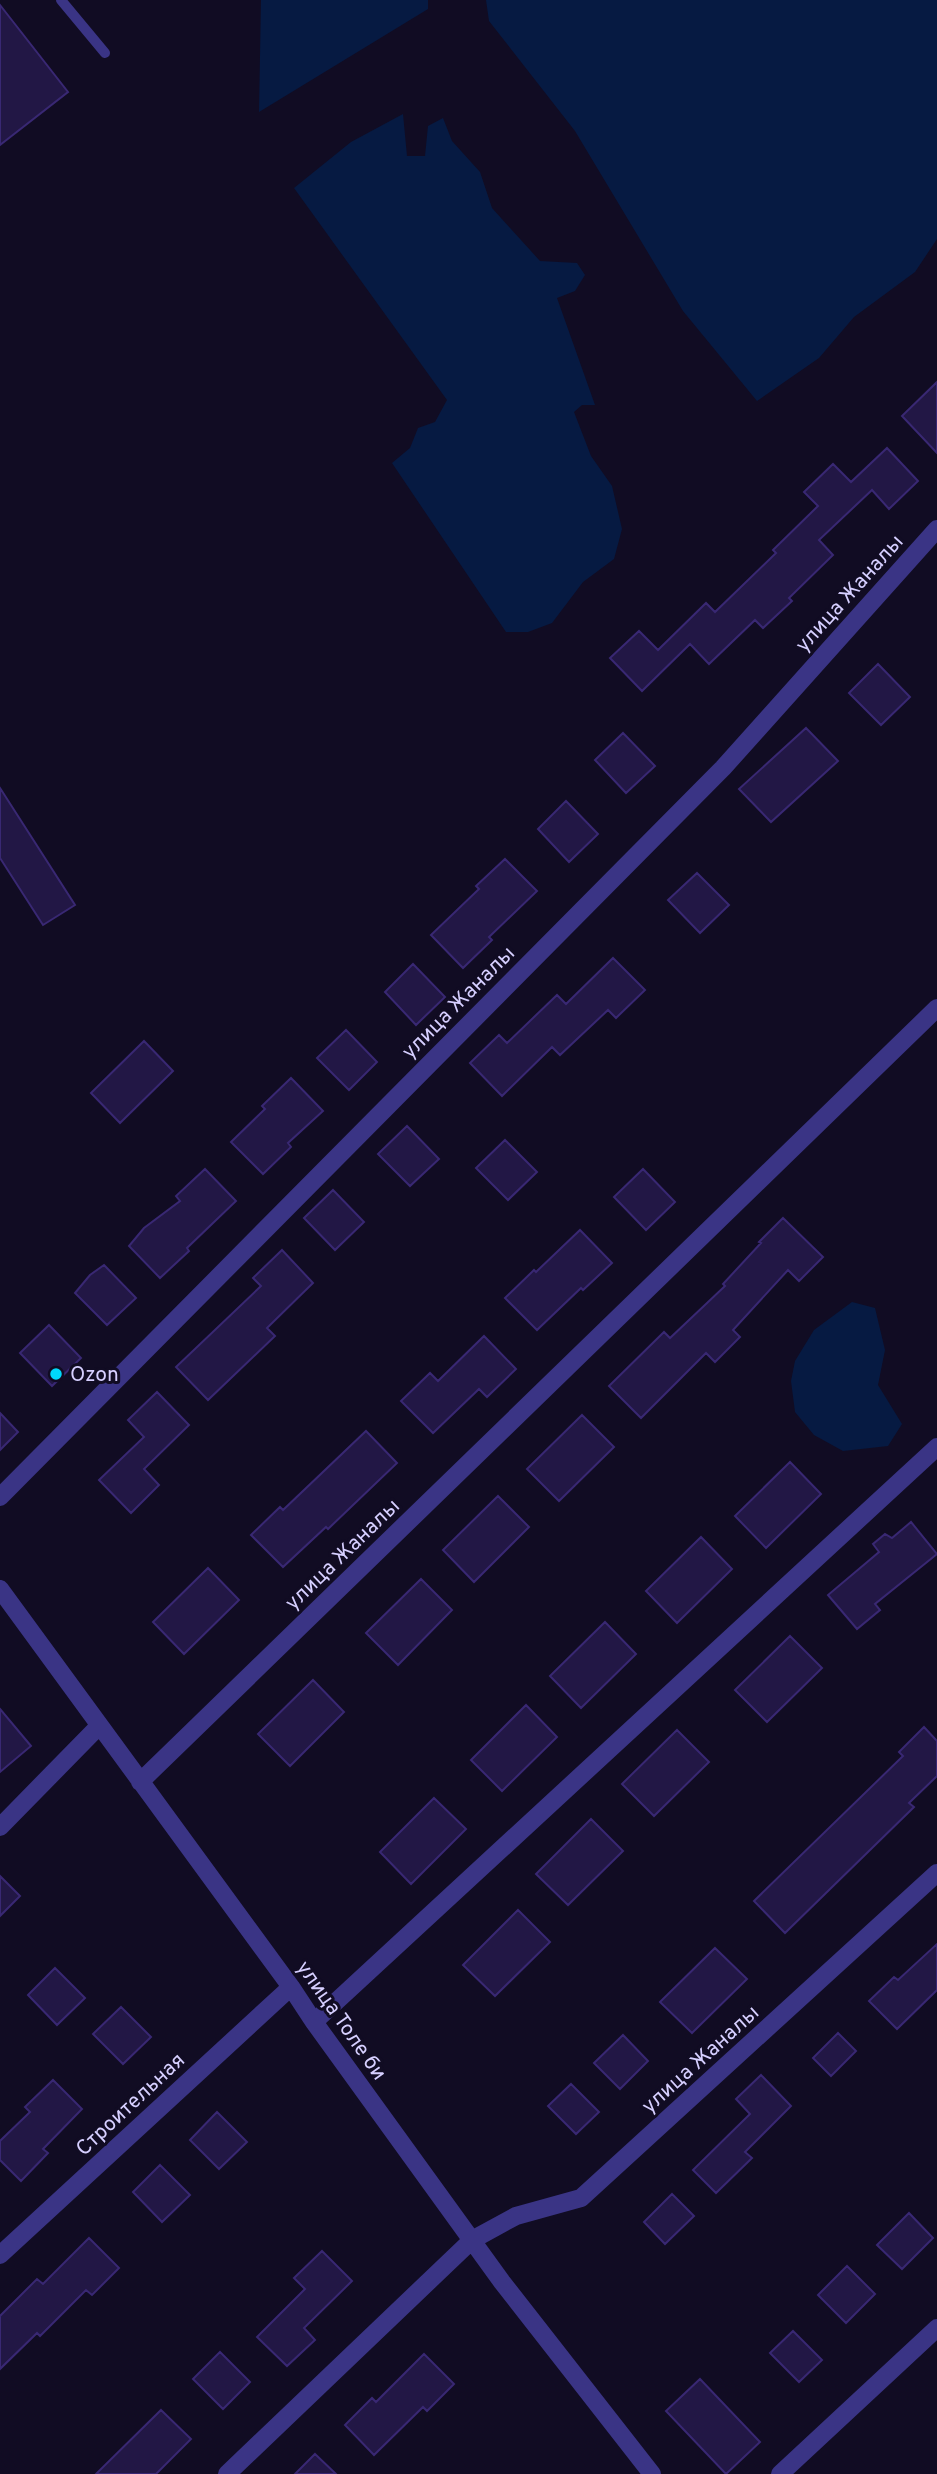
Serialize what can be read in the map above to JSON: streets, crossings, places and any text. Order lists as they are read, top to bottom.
{
  "streets": {
    "street": ["улица Жаналы", "улица Толе би", "Строительная"]
  },
  "crossings": [
    ["улица Жаналы", "улица Толе би"],
    ["улица Толе би", "Строительная"]
  ],
  "places": ["Ozon"]
}
